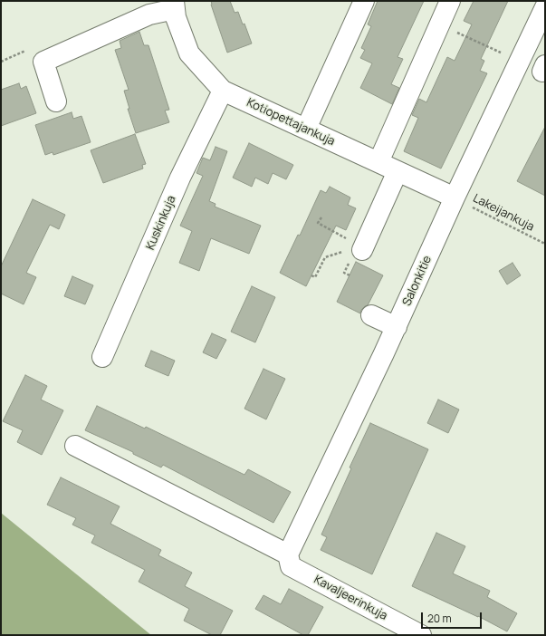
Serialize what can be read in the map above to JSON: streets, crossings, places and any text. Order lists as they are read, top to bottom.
{
  "streets": {
    "street": [
      "Kotiopettajankuja",
      "Kuskinkuja",
      "Salonkitie",
      "Kavaljeerinkuja"
    ],
    "path": ["Lakeijankuja"]
  },
  "crossings": [
    ["Kotiopettajankuja", "Lakeijankuja"],
    ["Kotiopettajankuja", "Kuskinkuja"],
    ["Kotiopettajankuja", "Salonkitie"],
    ["Lakeijankuja", "Salonkitie"],
    ["Salonkitie", "Kavaljeerinkuja"]
  ],
  "scale_bar": "20 m"
}
